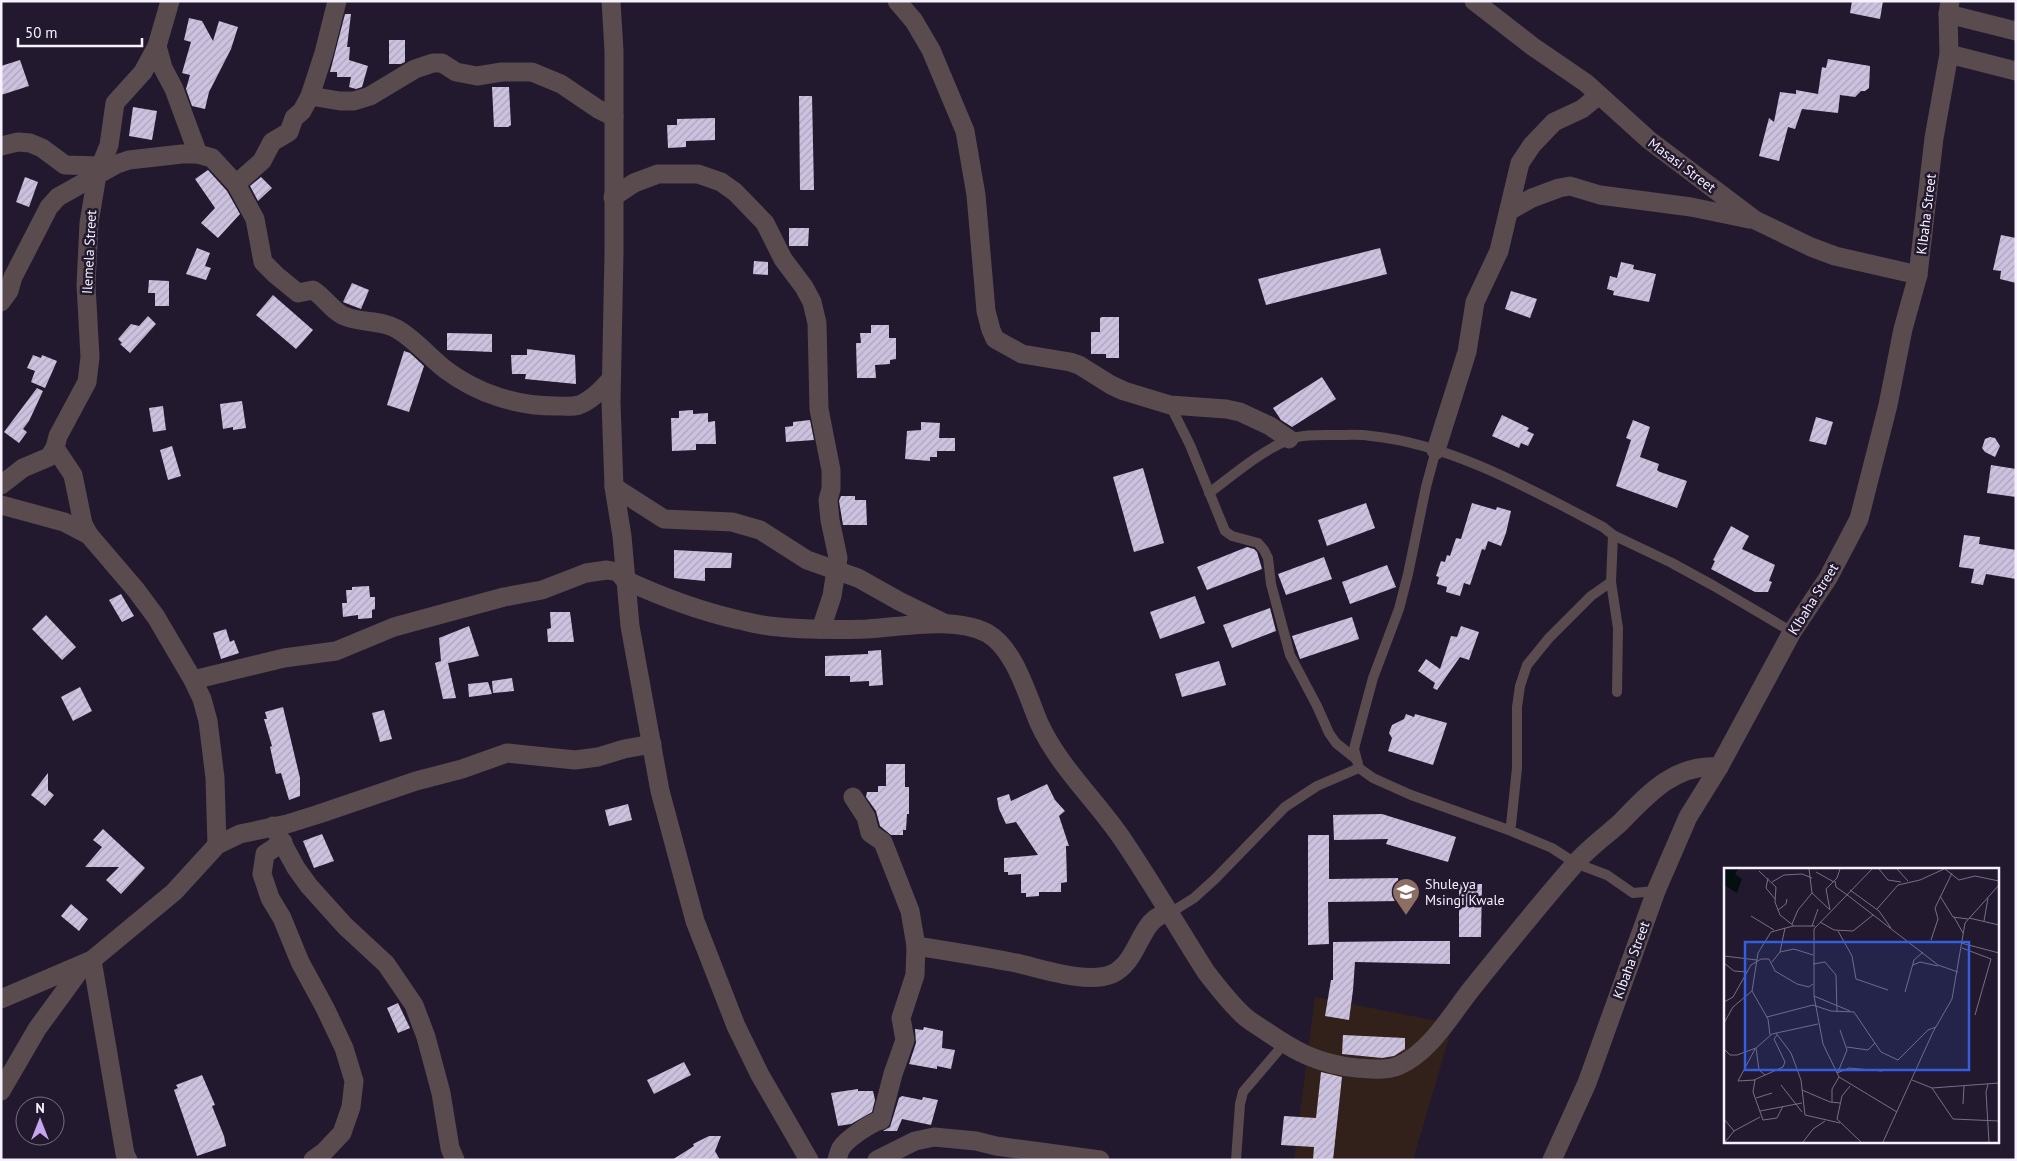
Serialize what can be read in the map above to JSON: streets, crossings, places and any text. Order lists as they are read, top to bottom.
{
  "streets": {
    "street": ["Masasi Street", "KIbaha Street", "Ilemela Street"]
  },
  "crossings": [
    ["Masasi Street", "KIbaha Street"]
  ],
  "places": {
    "school or university": ["Shule ya Msingi Kwale"]
  },
  "scale_bar": "50 m",
  "north": "top"
}
